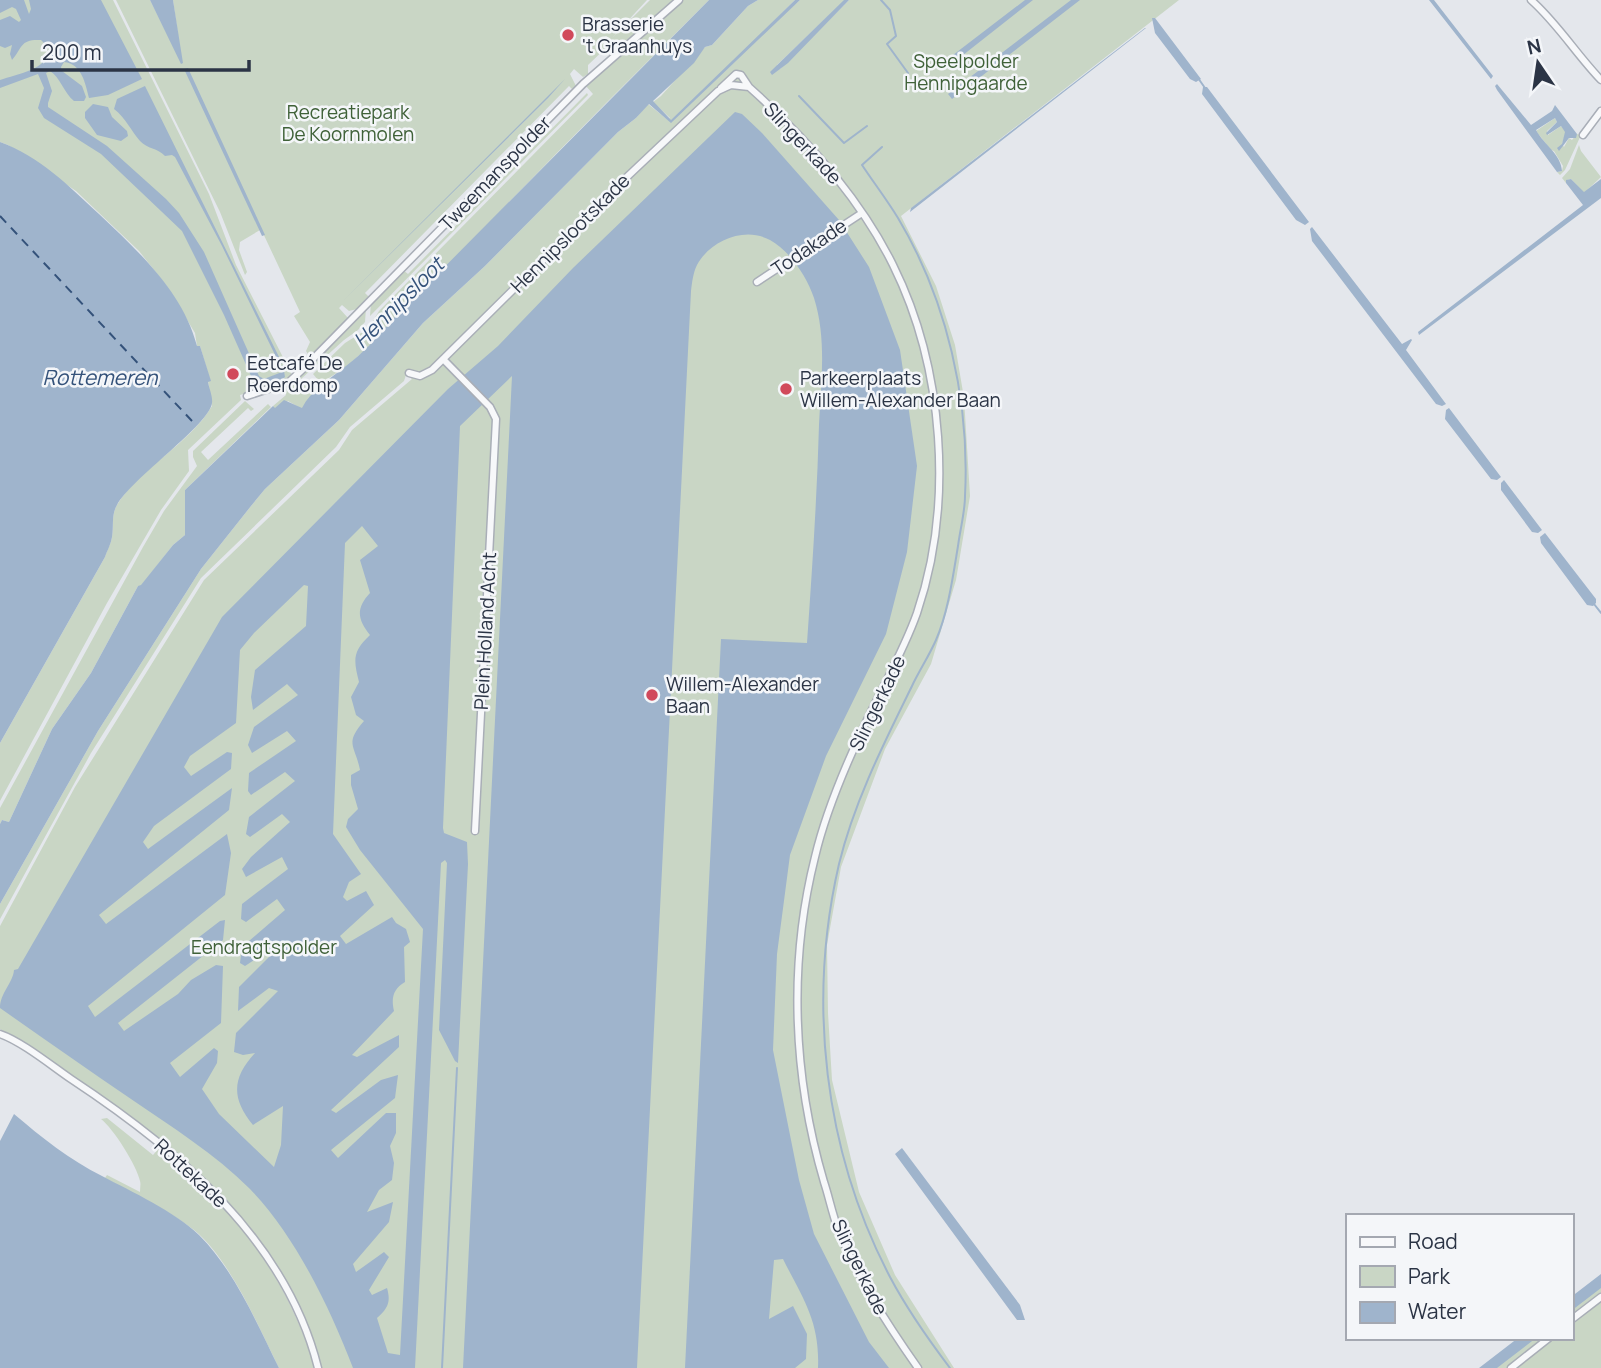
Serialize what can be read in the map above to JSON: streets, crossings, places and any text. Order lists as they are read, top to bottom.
{
  "streets": {
    "street": [
      "Slingerkade",
      "Tweemanspolder",
      "Hennipslootskade",
      "Todakade",
      "Plein Holland Acht",
      "Rottekade"
    ]
  },
  "crossings": [
    ["Slingerkade", "Hennipslootskade"],
    ["Slingerkade", "Todakade"],
    ["Hennipslootskade", "Plein Holland Acht"]
  ],
  "water": ["Hennipsloot", "Rottemeren"],
  "parks": ["Speelpolder Hennipgaarde", "Recreatiepark De Koornmolen", "Eendragtspolder"],
  "places": [
    "Brasserie 't Graanhuys",
    "Eetcafé De Roerdomp",
    "Parkeerplaats Willem-Alexander Baan",
    "Willem-Alexander Baan"
  ],
  "legend": ["Road", "Park", "Water"],
  "scale_bar": "200 m",
  "north": "top"
}
